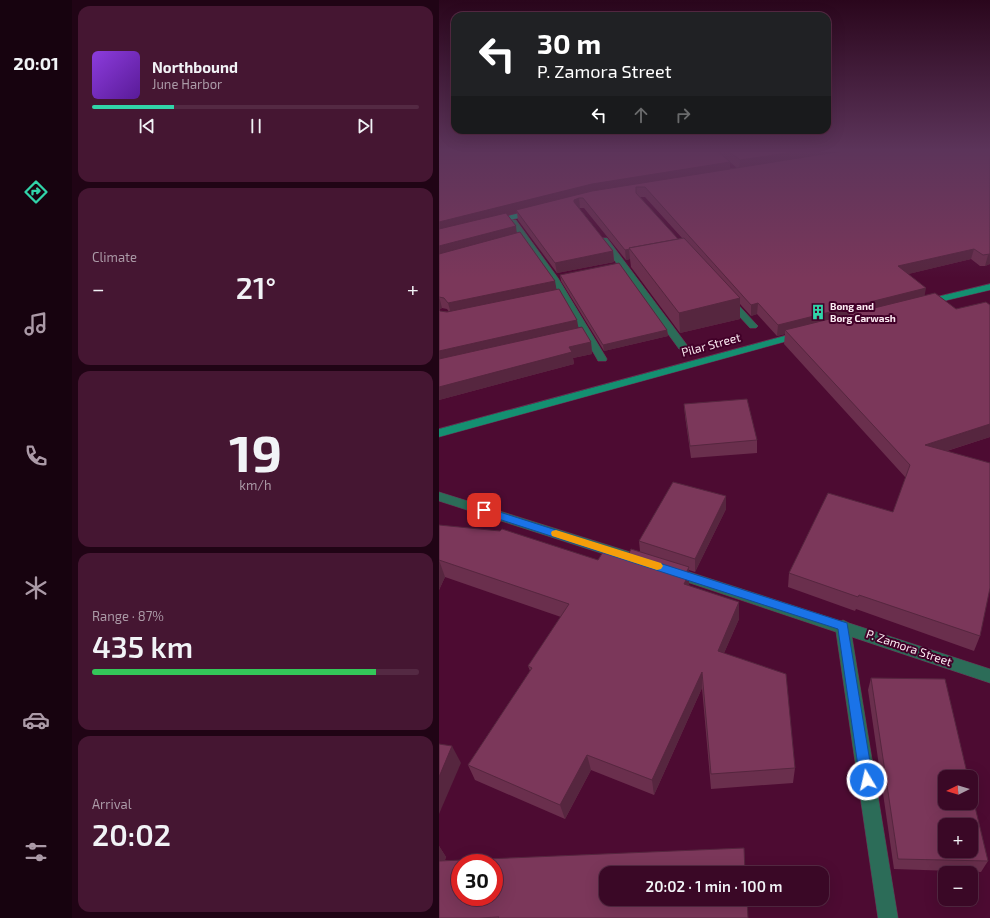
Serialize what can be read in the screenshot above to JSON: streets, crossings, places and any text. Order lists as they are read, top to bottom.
{
  "streets": {
    "street": ["Pilar Street", "P. Zamora Street"]
  },
  "places": {
    "building": ["Bong and Borg Carwash"]
  },
  "north": "left",
  "page": {
    "tabs": "20:01",
    "turn": ["30 m", "P. Zamora Street"],
    "song": ["Northbound", "June Harbor"],
    "tile": [
      "Climate",
      ["19", "km/h"],
      ["Range · 87%", "435 km"],
      ["Arrival", "20:02"]
    ],
    "heat": ["−", "21°", "+"],
    "map_buttons": ["+", "−"],
    "limit": "30",
    "trip": "20:02 · 1 min · 100 m"
  }
}
